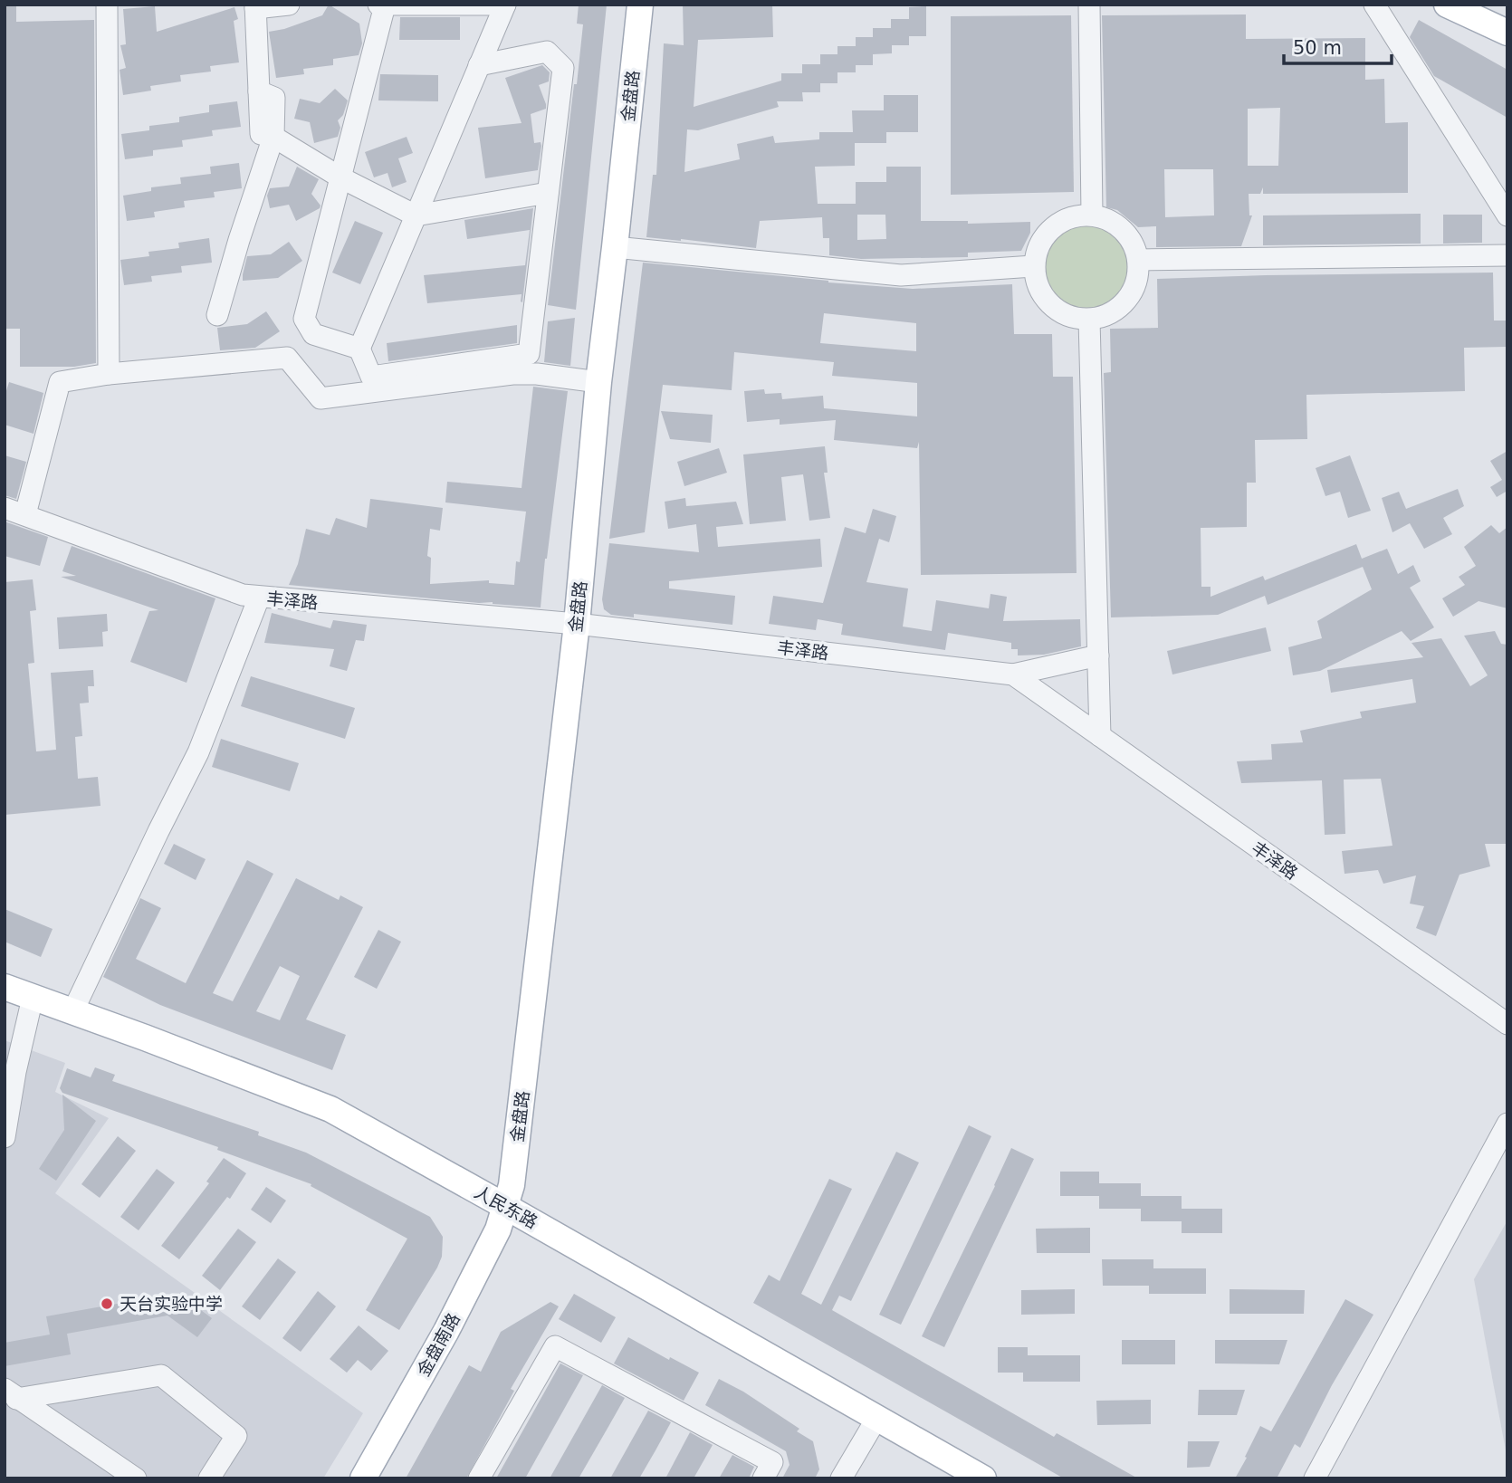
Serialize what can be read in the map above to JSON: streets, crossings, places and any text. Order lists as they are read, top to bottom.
{
  "streets": {
    "main road": ["金盘路", "人民东路", "金盘南路"],
    "street": ["丰泽路"]
  },
  "crossings": [
    ["金盘路", "丰泽路"],
    ["金盘路", "人民东路"],
    ["金盘路", "金盘南路"],
    ["人民东路", "金盘南路"]
  ],
  "places": ["天台实验中学"],
  "scale_bar": "50 m"
}
